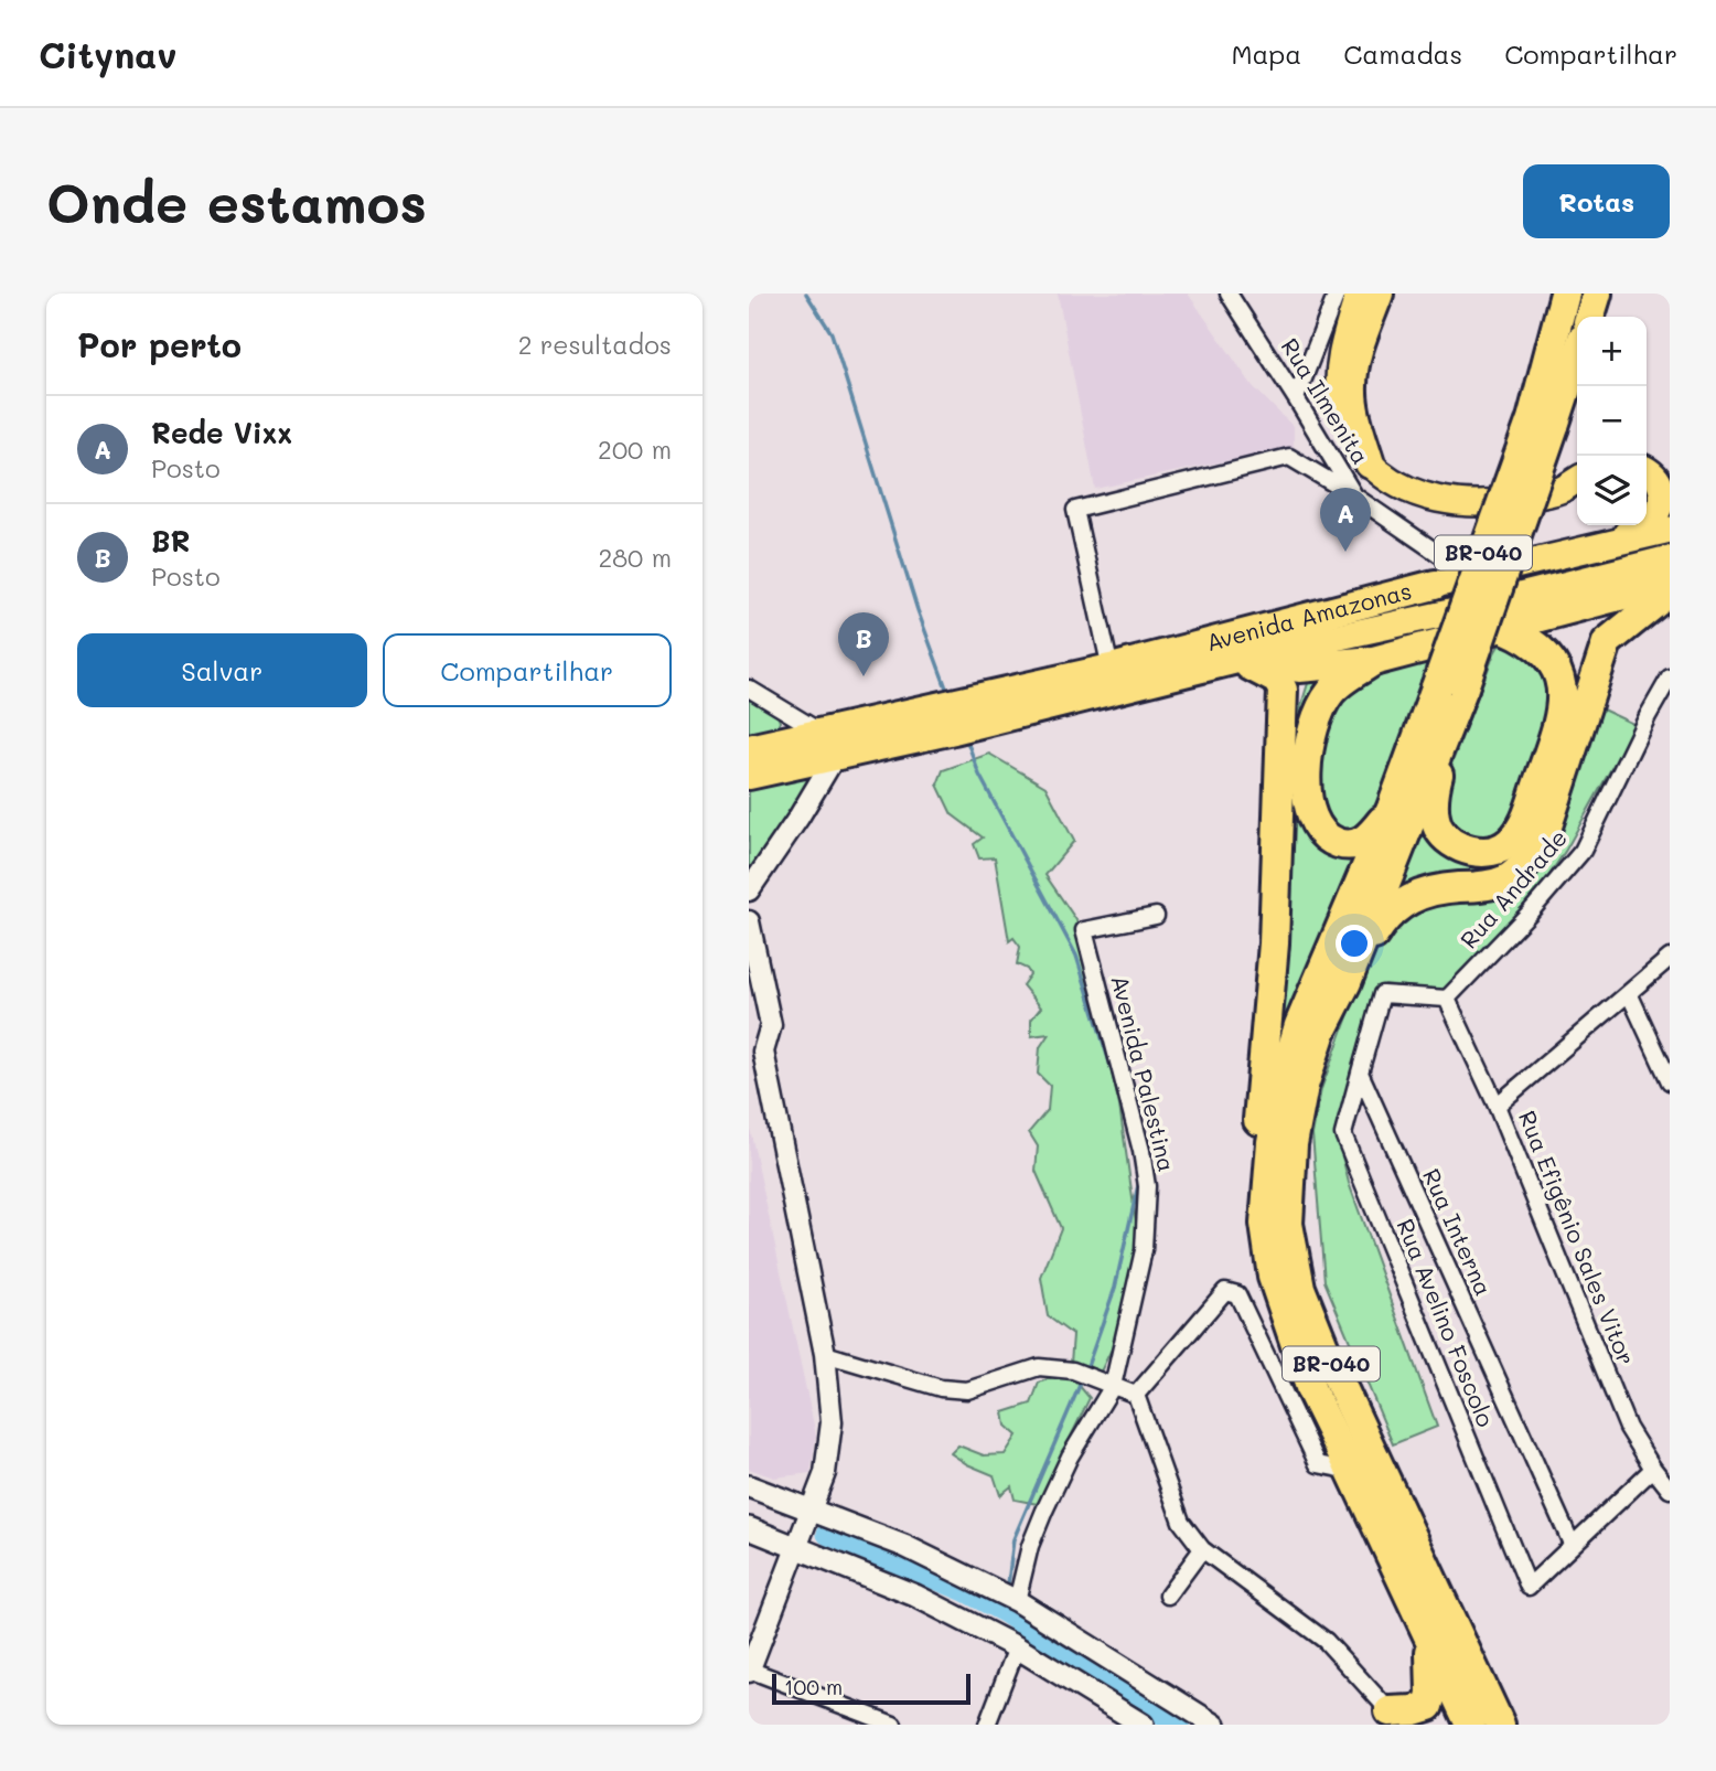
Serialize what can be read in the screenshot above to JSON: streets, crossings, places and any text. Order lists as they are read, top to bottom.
{
  "streets": {
    "highway": ["BR-040", "Avenida Amazonas"],
    "street": [
      "Rua Ilmenita",
      "Rua Andrade",
      "Avenida Palestina",
      "Rua Interna",
      "Rua Efigênio Sales Vitor",
      "Rua Avelino Foscolo"
    ]
  },
  "crossings": [
    ["Rua Andrade", "Rua Efigênio Sales Vitor"],
    ["Rua Interna", "Rua Avelino Foscolo"]
  ],
  "scale_bar": "100 m",
  "page": {
    "header": "Citynav",
    "nav": ["Mapa", "Camadas", "Compartilhar"],
    "buttons": [
      "Rotas",
      ["Salvar", "Compartilhar"]
    ],
    "title": "Onde estamos",
    "heading": ["Por perto", "2 resultados"],
    "map_buttons": ["+", "−"],
    "list": [
      {
        "mark": "A",
        "name": "Rede Vixx",
        "note": "Posto",
        "value": "200 m"
      },
      {
        "mark": "B",
        "name": "BR",
        "note": "Posto",
        "value": "280 m"
      }
    ],
    "pins": ["A", "B"],
    "scale": "100 m"
  }
}
